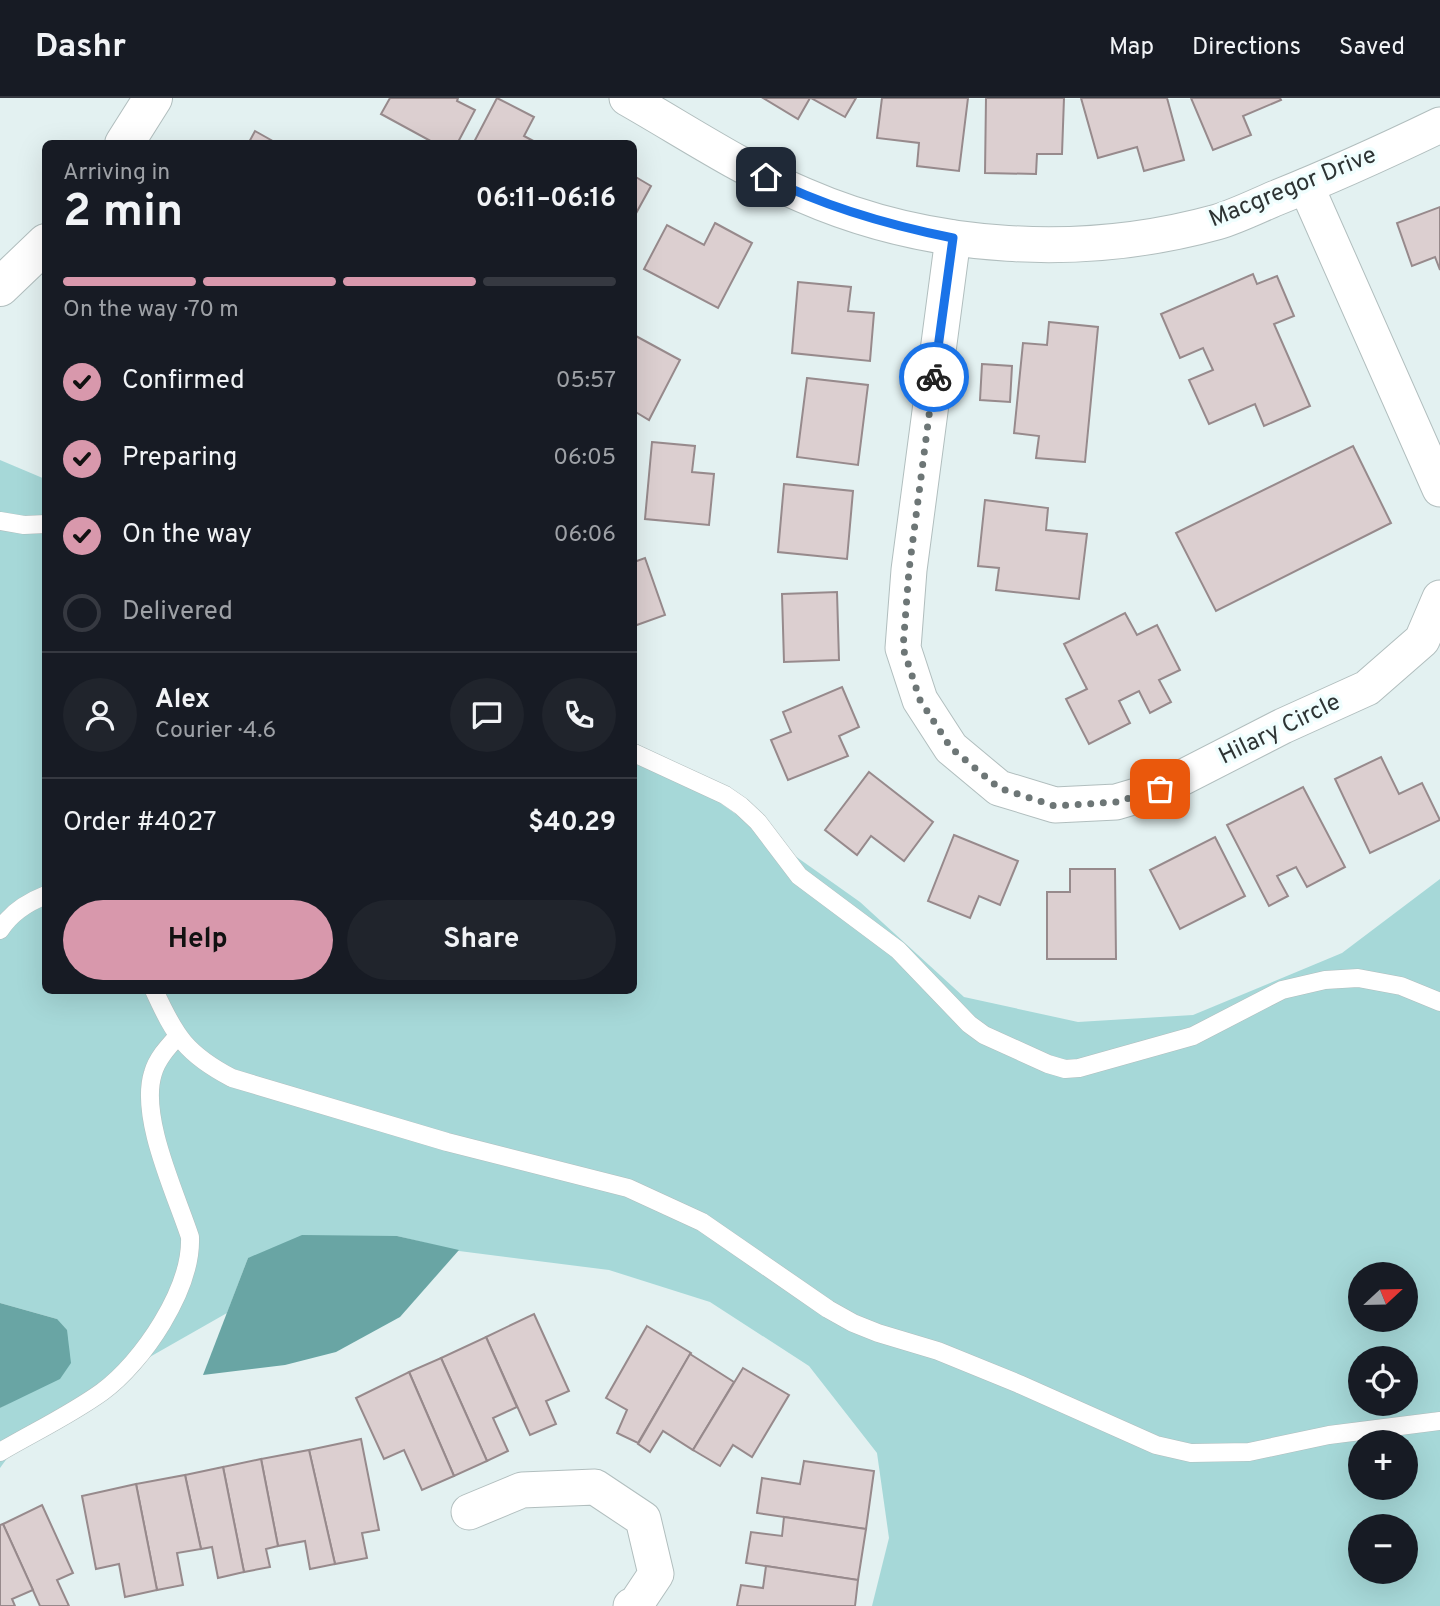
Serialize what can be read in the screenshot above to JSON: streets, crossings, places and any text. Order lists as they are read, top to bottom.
{
  "streets": {
    "street": ["Macgregor Drive", "Hilary Circle"]
  },
  "crossings": [
    ["Macgregor Drive", "Hilary Circle"]
  ],
  "north": "right",
  "page": {
    "header": "Dashr",
    "nav": ["Map", "Directions", "Saved"],
    "heading": ["2 min", "Arriving in", "06:11–06:16"],
    "panel": [
      "Alex",
      "Courier · 4.6",
      "Order #4027",
      "$40.29"
    ],
    "bar": "On the way · 70 m",
    "list": [
      ["Confirmed", "05:57"],
      ["Preparing", "06:05"],
      ["On the way", "06:06"],
      "Delivered"
    ],
    "buttons": ["Help", "Share"],
    "map_buttons": ["+", "−"]
  }
}
